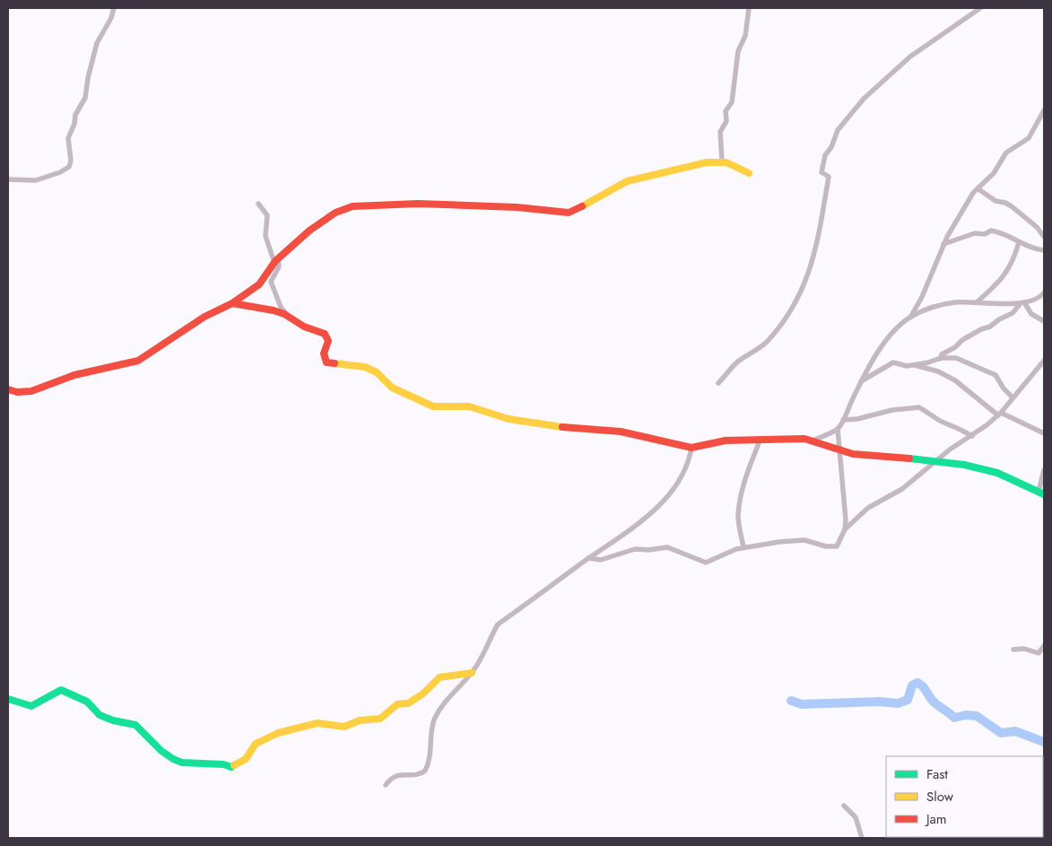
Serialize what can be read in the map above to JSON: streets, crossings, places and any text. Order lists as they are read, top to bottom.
{
  "legend": ["Fast", "Slow", "Jam"]
}
